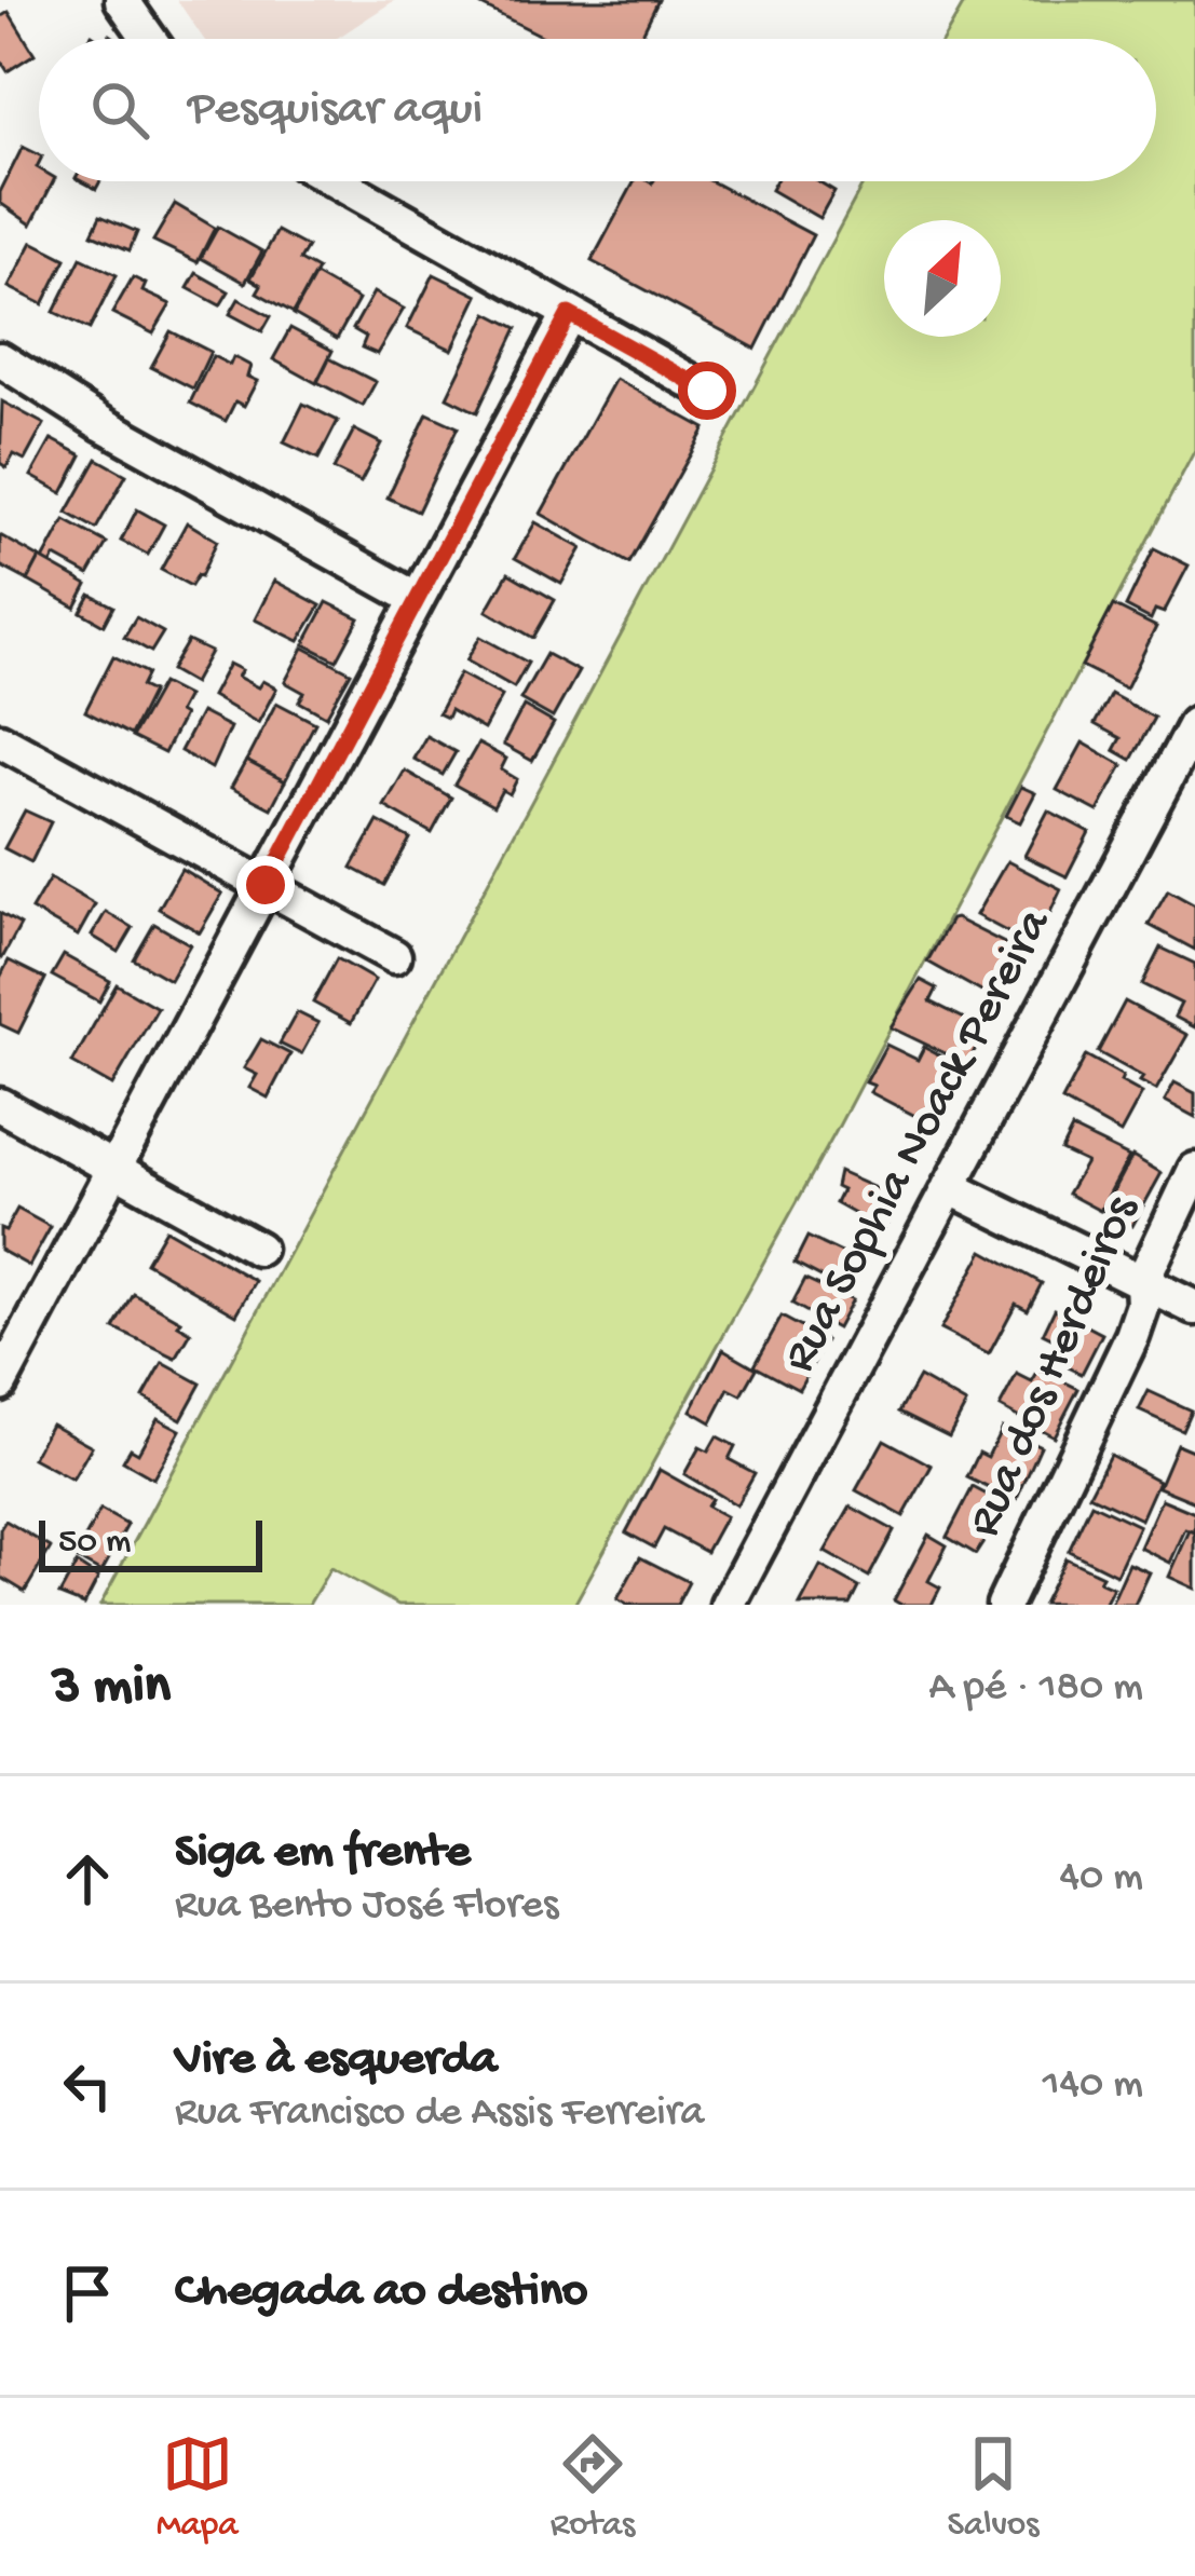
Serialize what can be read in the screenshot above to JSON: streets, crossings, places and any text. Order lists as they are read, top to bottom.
{
  "streets": {
    "street": ["Rua Sophia Noack Pereira", "Rua dos Herdeiros"]
  },
  "scale_bar": "50 m",
  "north": "top right",
  "page": {
    "search": "Pesquisar aqui",
    "scale": "50 m",
    "heading": ["3 min", "A pé · 180 m"],
    "list": [
      ["Siga em frente", "Rua Bento José Flores", "40 m"],
      ["Vire à esquerda", "Rua Francisco de Assis Ferreira", "140 m"],
      "Chegada ao destino"
    ],
    "nav": ["Mapa", "Rotas", "Salvos"]
  }
}
